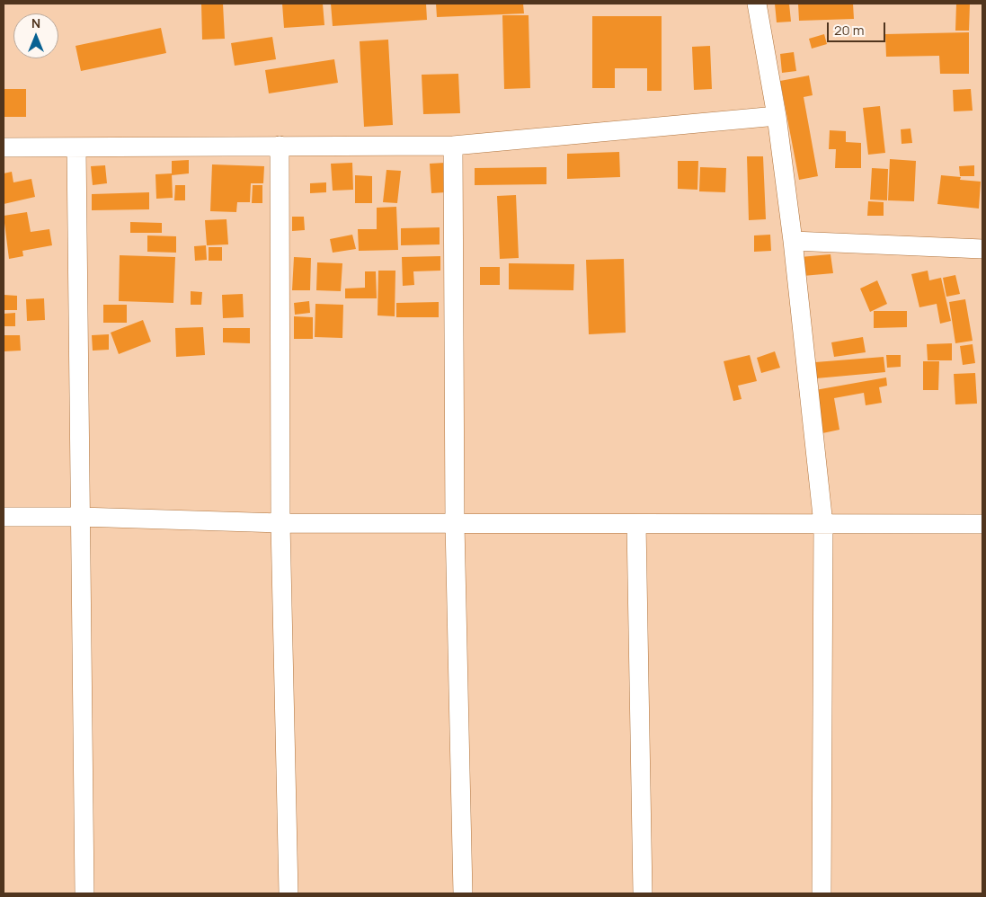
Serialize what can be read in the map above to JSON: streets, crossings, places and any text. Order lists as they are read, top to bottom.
{
  "scale_bar": "20 m",
  "north": "top"
}
